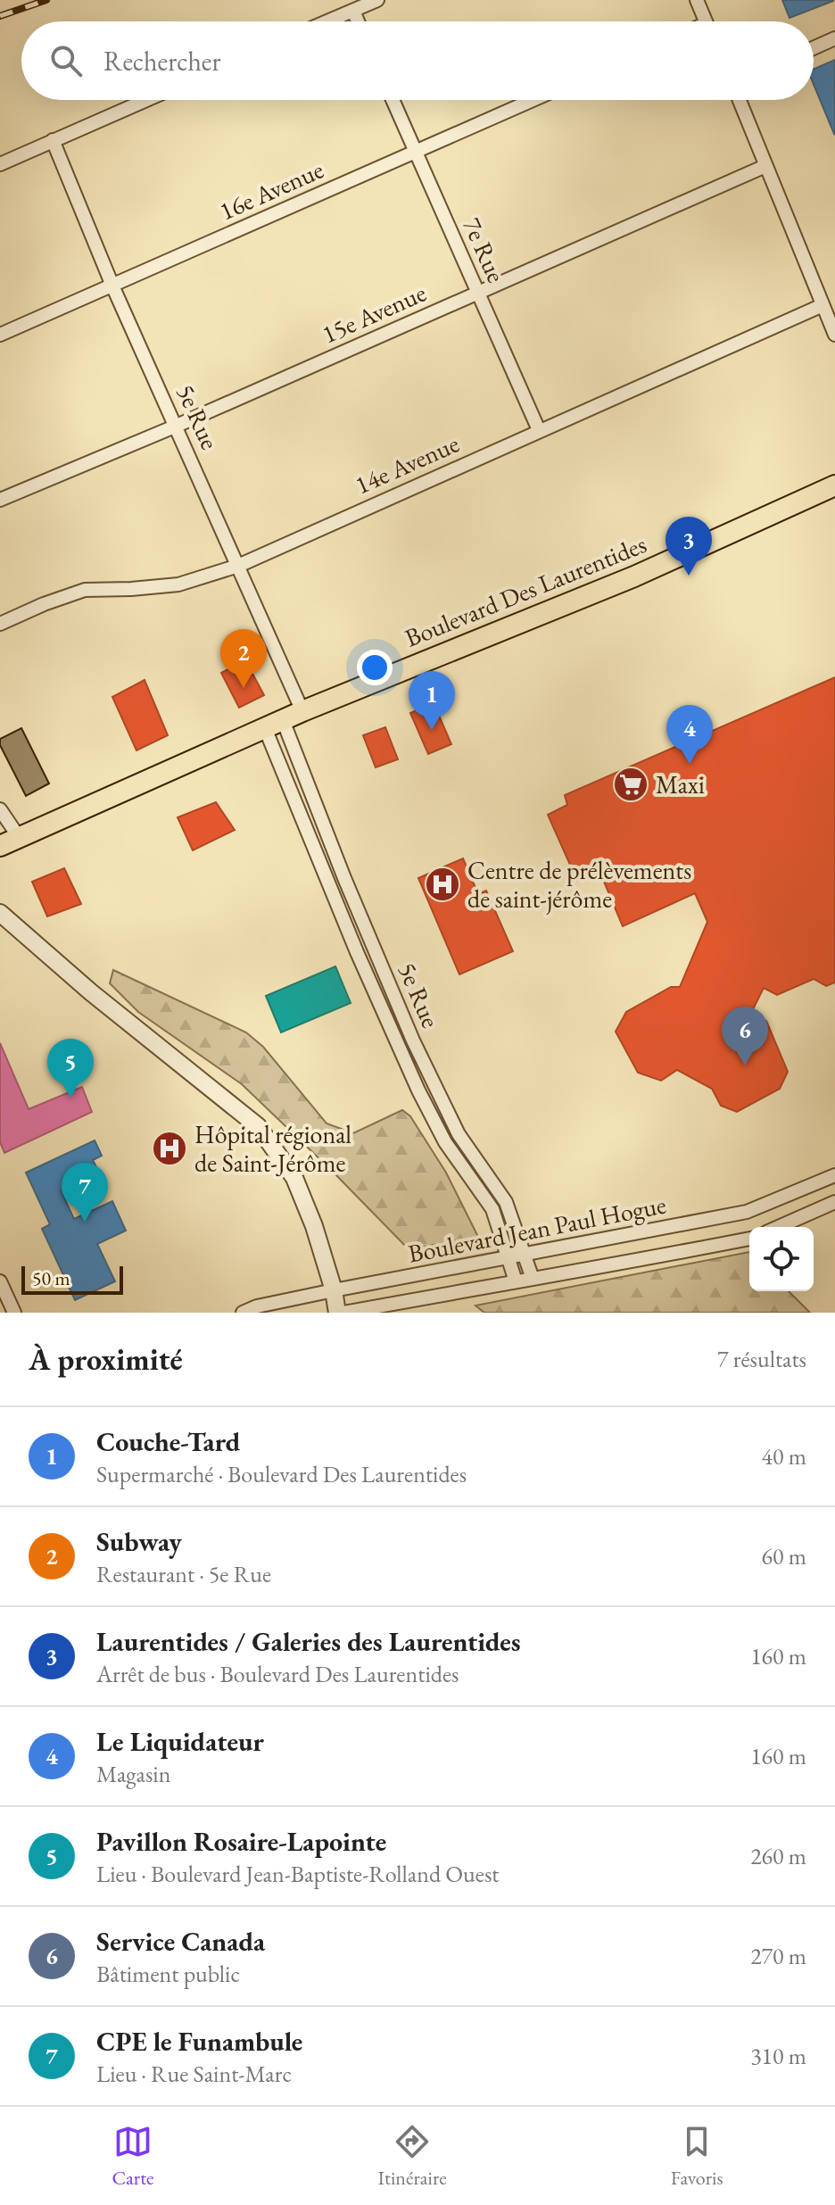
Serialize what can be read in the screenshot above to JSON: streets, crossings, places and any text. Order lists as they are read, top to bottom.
{
  "streets": {
    "main road": ["Boulevard Des Laurentides"],
    "street": [
      "16e Avenue",
      "7e Rue",
      "15e Avenue",
      "5e Rue",
      "14e Avenue",
      "Boulevard Jean Paul Hogue"
    ]
  },
  "crossings": [
    ["16e Avenue", "7e Rue"],
    ["16e Avenue", "5e Rue"],
    ["7e Rue", "15e Avenue"],
    ["7e Rue", "14e Avenue"],
    ["15e Avenue", "5e Rue"],
    ["5e Rue", "14e Avenue"],
    ["5e Rue", "Boulevard Des Laurentides"],
    ["5e Rue", "Boulevard Jean Paul Hogue"]
  ],
  "places": {
    "supermarket": ["Maxi"],
    "hospital": ["Centre de prélèvements de saint-jérôme", "Hôpital régional de Saint-Jérôme"]
  },
  "scale_bar": "50 m",
  "page": {
    "search": "Rechercher",
    "pins": [
      "3",
      "2",
      "1",
      "4",
      "6",
      "5",
      "7"
    ],
    "scale": "50 m",
    "heading": ["À proximité", "7 résultats"],
    "list": [
      {
        "mark": "1",
        "name": "Couche-Tard",
        "note": "Supermarché · Boulevard Des Laurentides",
        "value": "40 m"
      },
      {
        "mark": "2",
        "name": "Subway",
        "note": "Restaurant · 5e Rue",
        "value": "60 m"
      },
      {
        "mark": "3",
        "name": "Laurentides / Galeries des Laurentides",
        "note": "Arrêt de bus · Boulevard Des Laurentides",
        "value": "160 m"
      },
      {
        "mark": "4",
        "name": "Le Liquidateur",
        "note": "Magasin",
        "value": "160 m"
      },
      {
        "mark": "5",
        "name": "Pavillon Rosaire-Lapointe",
        "note": "Lieu · Boulevard Jean-Baptiste-Rolland Ouest",
        "value": "260 m"
      },
      {
        "mark": "6",
        "name": "Service Canada",
        "note": "Bâtiment public",
        "value": "270 m"
      },
      {
        "mark": "7",
        "name": "CPE le Funambule",
        "note": "Lieu · Rue Saint-Marc",
        "value": "310 m"
      }
    ],
    "nav": ["Carte", "Itinéraire", "Favoris"]
  }
}
